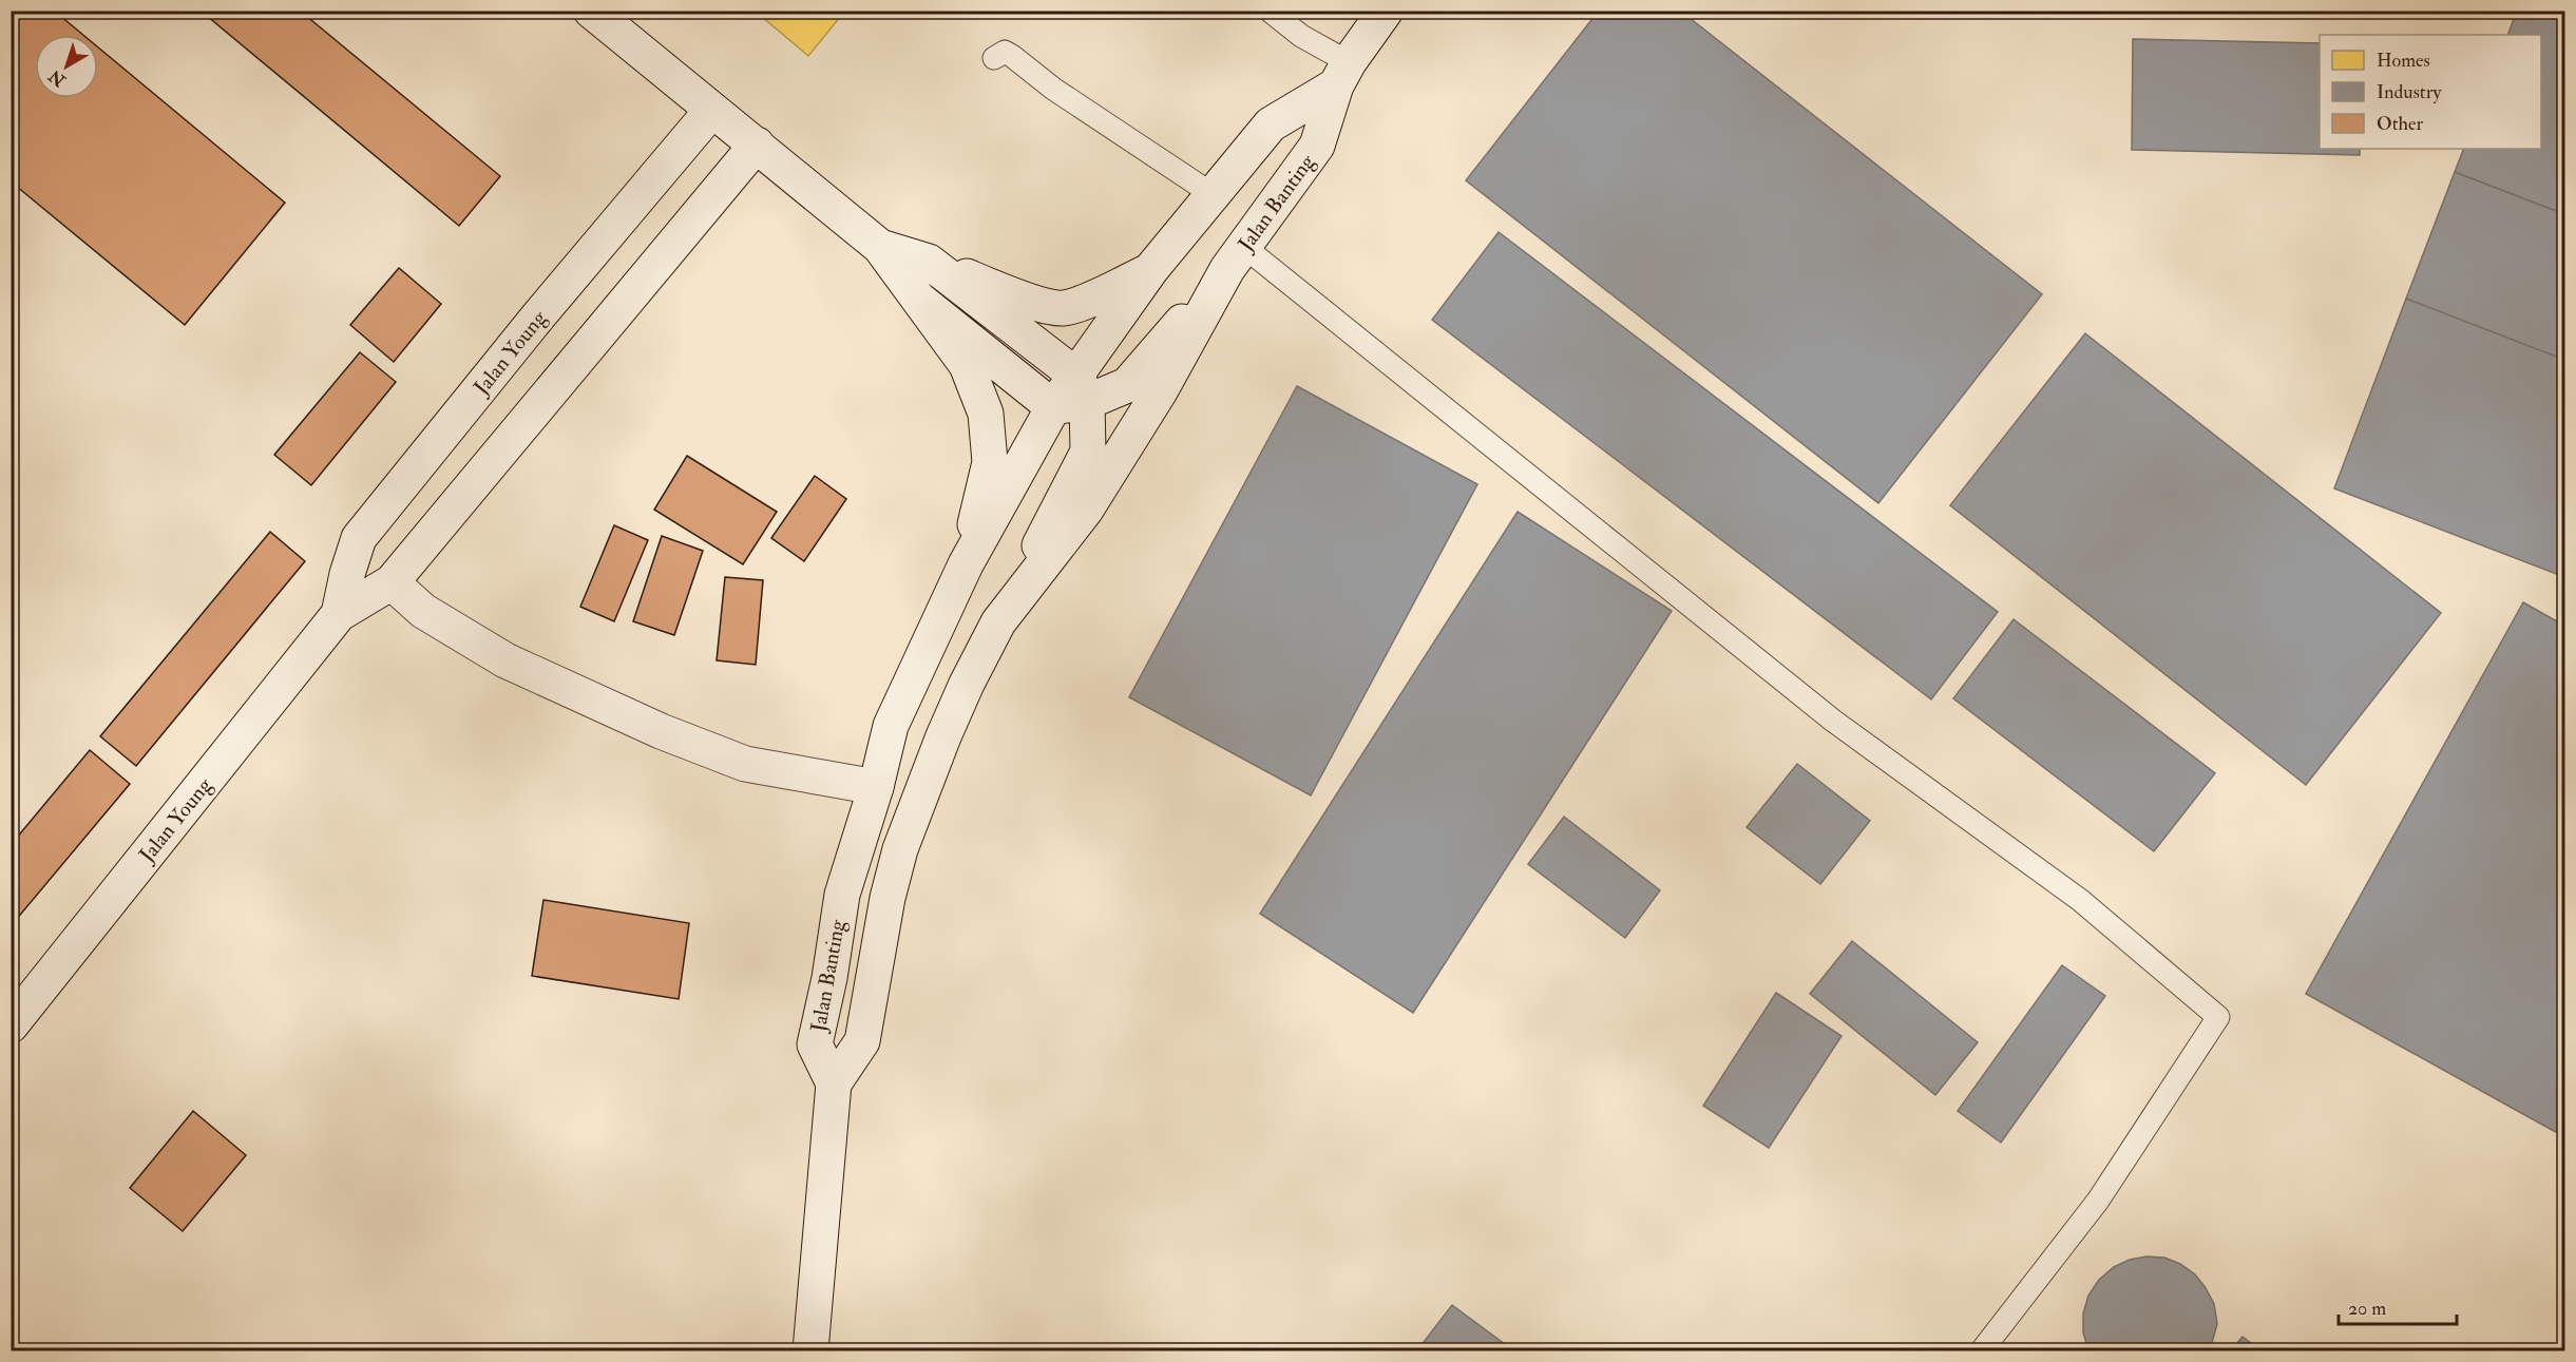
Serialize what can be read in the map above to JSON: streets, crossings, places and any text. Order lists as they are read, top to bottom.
{
  "streets": {
    "main road": ["Jalan Banting", "Jalan Young"]
  },
  "legend": ["Homes", "Industry", "Other"],
  "scale_bar": "20 m",
  "north": "bottom left"
}
